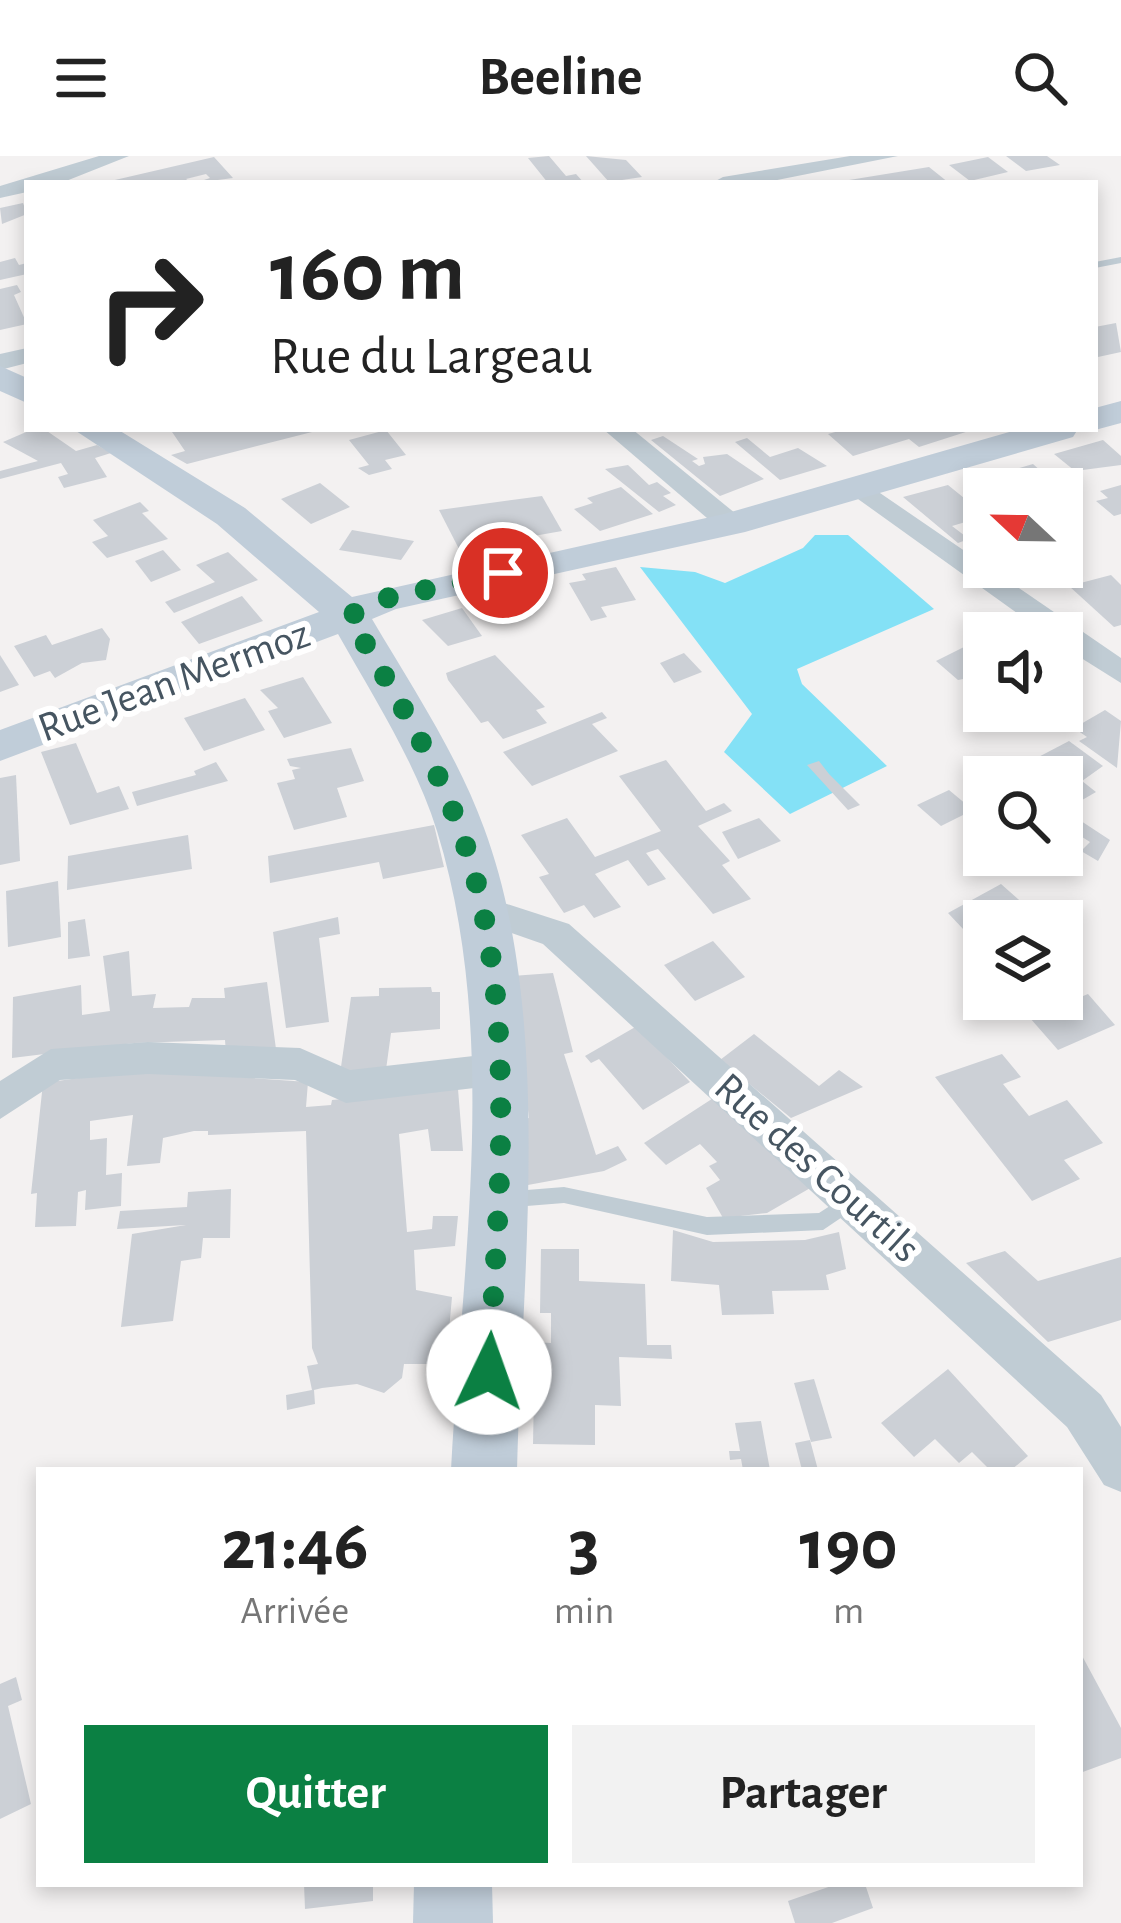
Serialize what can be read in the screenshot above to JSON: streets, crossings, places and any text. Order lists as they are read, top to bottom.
{
  "streets": {
    "street": ["Rue Jean Mermoz", "Rue des Courtils"]
  },
  "north": "left",
  "page": {
    "header": "Beeline",
    "turn": ["160 m", "Rue du Largeau"],
    "eta": [
      "21:46",
      "Arrivée",
      "3",
      "min",
      "190",
      "m"
    ],
    "buttons": ["Quitter", "Partager"]
  }
}
